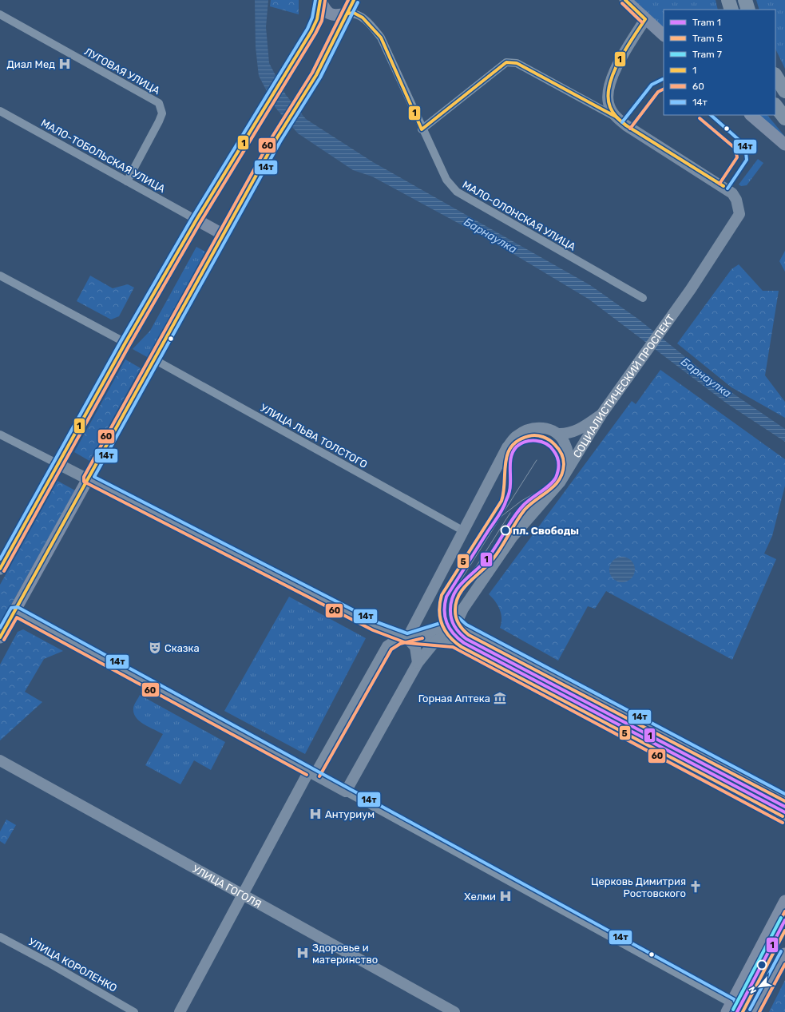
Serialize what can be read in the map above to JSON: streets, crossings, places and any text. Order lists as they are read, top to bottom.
{
  "streets": {
    "street": [
      "ЛУГОВАЯ УЛИЦА",
      "МАЛО-ТОБОЛЬСКАЯ УЛИЦА",
      "МАЛО-ОЛОНСКАЯ УЛИЦА",
      "СОЦИАЛИСТИЧЕСКИЙ ПРОСПЕКТ",
      "УЛИЦА ЛЬВА ТОЛСТОГО",
      "УЛИЦА ГОГОЛЯ",
      "УЛИЦА КОРОЛЕНКО"
    ]
  },
  "crossings": [
    ["ЛУГОВАЯ УЛИЦА", "МАЛО-ТОБОЛЬСКАЯ УЛИЦА"]
  ],
  "water": ["Барнаулка"],
  "places": {
    "hospital": [
      "Диал Мед",
      "Антуриум",
      "Хелми",
      "Здоровье и материнство"
    ],
    "other": ["пл. Свободы"],
    "theatre": ["Сказка"],
    "museum": ["Горная Аптека"],
    "church": ["Церковь Димитрия Ростовского"]
  },
  "lines": [
    "transit line 1",
    "transit line 60",
    "transit line 14т",
    "tram line 5",
    "tram line 1",
    "tram line 7"
  ],
  "legend": [
    "Tram 1",
    "Tram 5",
    "Tram 7",
    "1",
    "60",
    "14т"
  ],
  "north": "bottom left"
}
